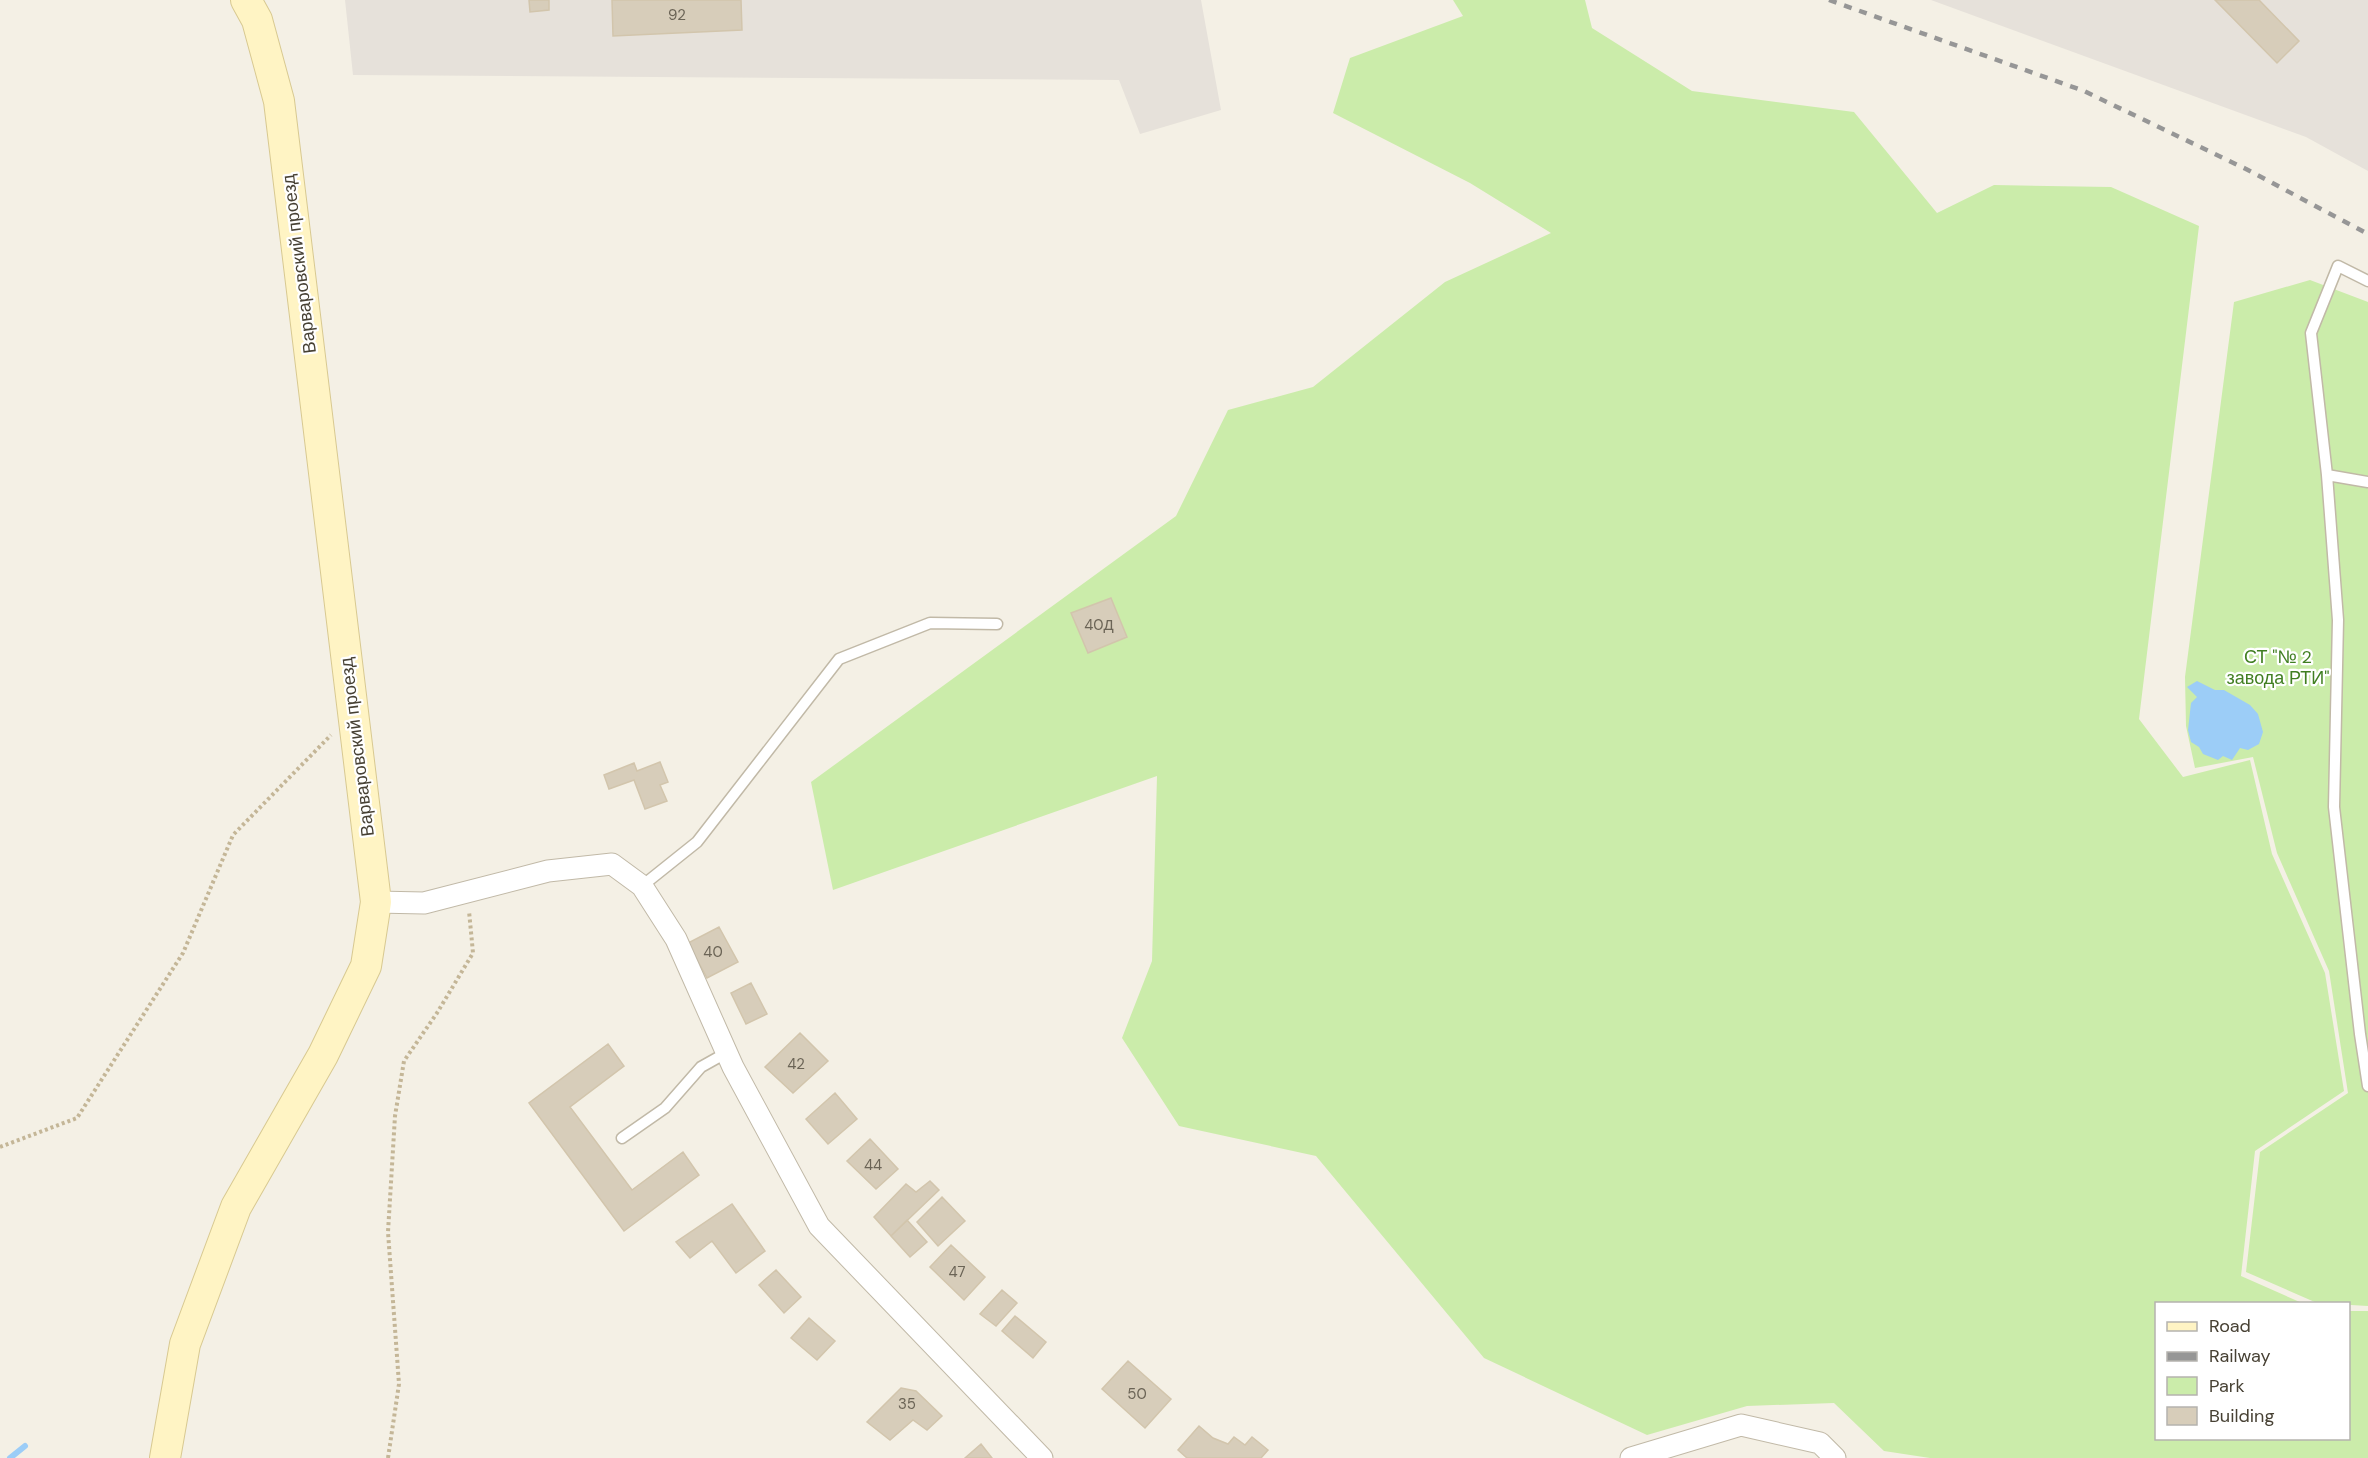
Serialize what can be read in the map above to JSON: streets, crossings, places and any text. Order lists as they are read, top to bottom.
{
  "streets": {
    "street": ["Варваровский проезд"]
  },
  "parks": ["СТ \"№ 2 завода РТИ\""],
  "house_numbers": [
    "92",
    "40Д",
    "40",
    "42",
    "44",
    "47",
    "50",
    "35"
  ],
  "legend": [
    "Road",
    "Railway",
    "Park",
    "Building"
  ]
}
